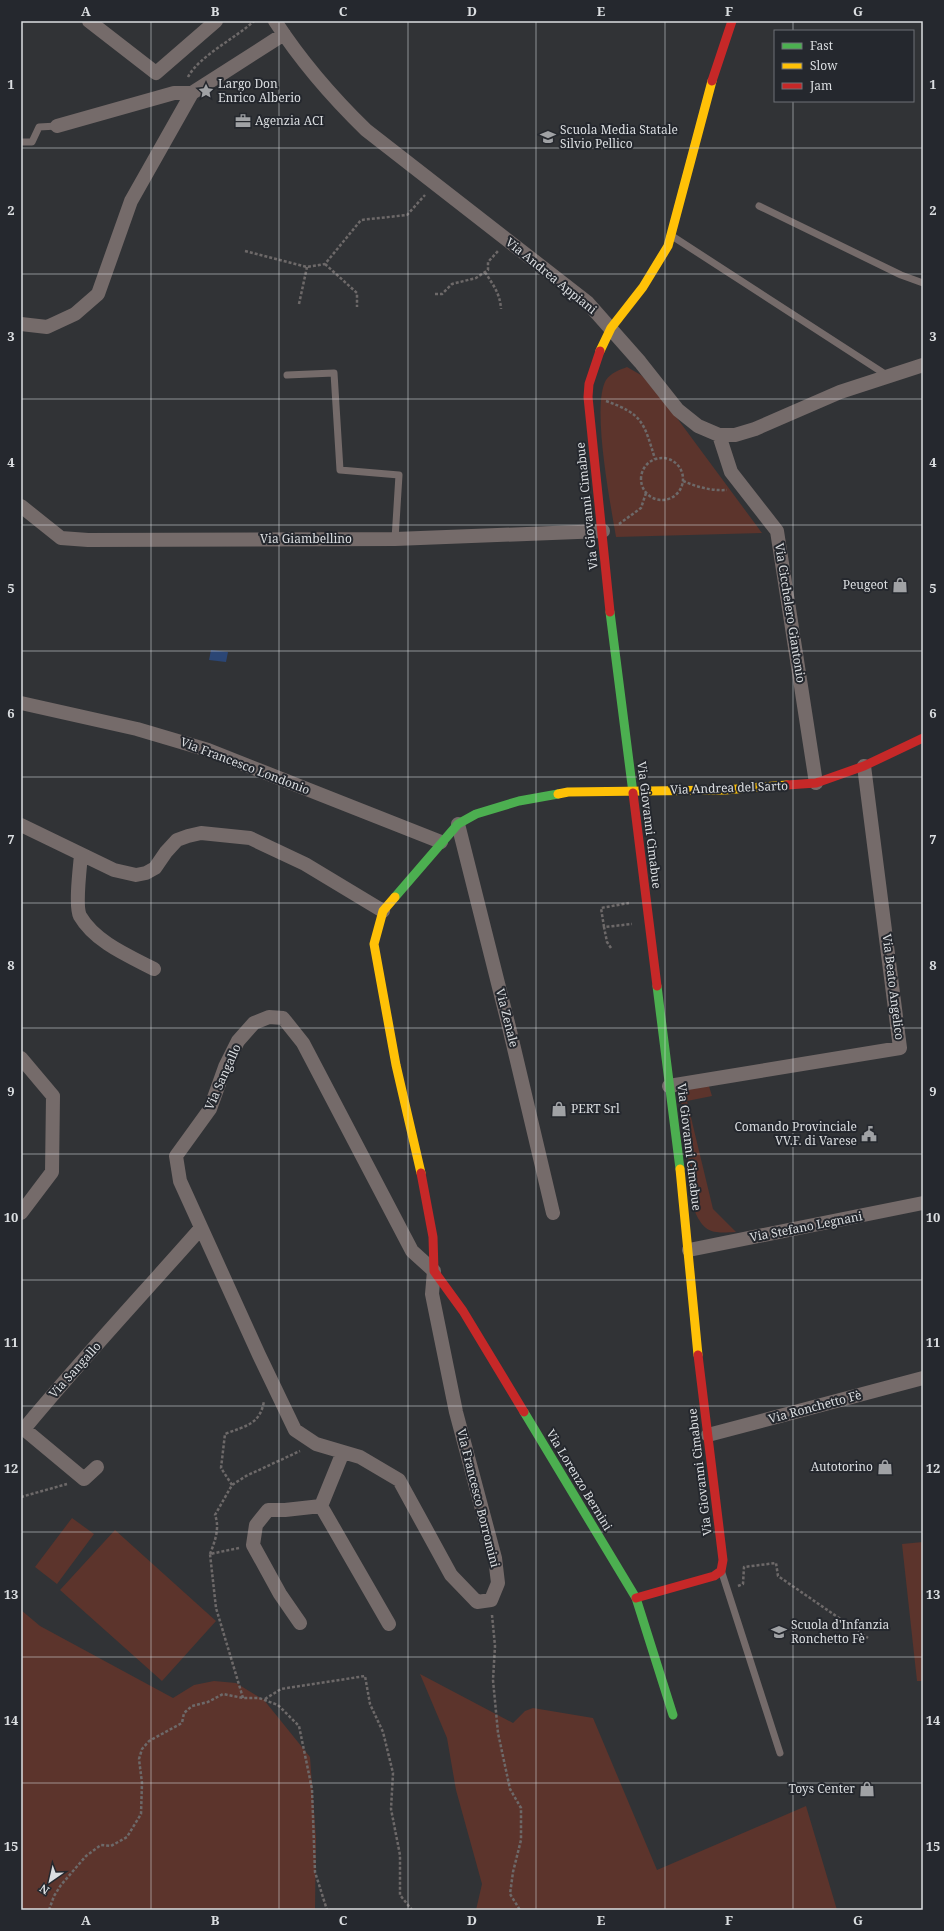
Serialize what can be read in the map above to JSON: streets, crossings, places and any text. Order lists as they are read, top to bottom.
{
  "streets": {
    "street": [
      "Via Andrea Appiani",
      "Via Giovanni Cimabue",
      "Via Giambellino",
      "Via Cicchelero Giantonio",
      "Via Francesco Londonio",
      "Via Andrea del Sarto",
      "Via Beato Angelico",
      "Via Zenale",
      "Via Sangallo",
      "Via Stefano Legnani",
      "Via Ronchetto Fè",
      "Via Lorenzo Bernini",
      "Via Francesco Borromini"
    ]
  },
  "crossings": [
    ["Via Andrea Appiani", "Via Giovanni Cimabue"],
    ["Via Andrea Appiani", "Via Cicchelero Giantonio"],
    ["Via Giovanni Cimabue", "Via Giambellino"],
    ["Via Giovanni Cimabue", "Via Andrea del Sarto"],
    ["Via Giovanni Cimabue", "Via Beato Angelico"],
    ["Via Giovanni Cimabue", "Via Stefano Legnani"],
    ["Via Giovanni Cimabue", "Via Ronchetto Fè"],
    ["Via Cicchelero Giantonio", "Via Andrea del Sarto"],
    ["Via Francesco Londonio", "Via Andrea del Sarto"],
    ["Via Andrea del Sarto", "Via Beato Angelico"],
    ["Via Andrea del Sarto", "Via Zenale"],
    ["Via Sangallo", "Via Lorenzo Bernini"],
    ["Via Sangallo", "Via Francesco Borromini"],
    ["Via Lorenzo Bernini", "Via Francesco Borromini"]
  ],
  "places": {
    "place": ["Largo Don Enrico Alberio"],
    "office": ["Agenzia ACI"],
    "school or university": ["Scuola Media Statale Silvio Pellico", "Scuola d'Infanzia Ronchetto Fè"],
    "shop": [
      "Peugeot",
      "PERT Srl",
      "Autotorino",
      "Toys Center"
    ],
    "public building": ["Comando Provinciale VV.F. di Varese"]
  },
  "legend": ["Fast", "Slow", "Jam"],
  "north": "bottom left",
  "grid": {
    "columns": [
      "A",
      "B",
      "C",
      "D",
      "E",
      "F",
      "G"
    ],
    "rows": [
      "1",
      "2",
      "3",
      "4",
      "5",
      "6",
      "7",
      "8",
      "9",
      "10",
      "11",
      "12",
      "13",
      "14",
      "15"
    ]
  }
}
